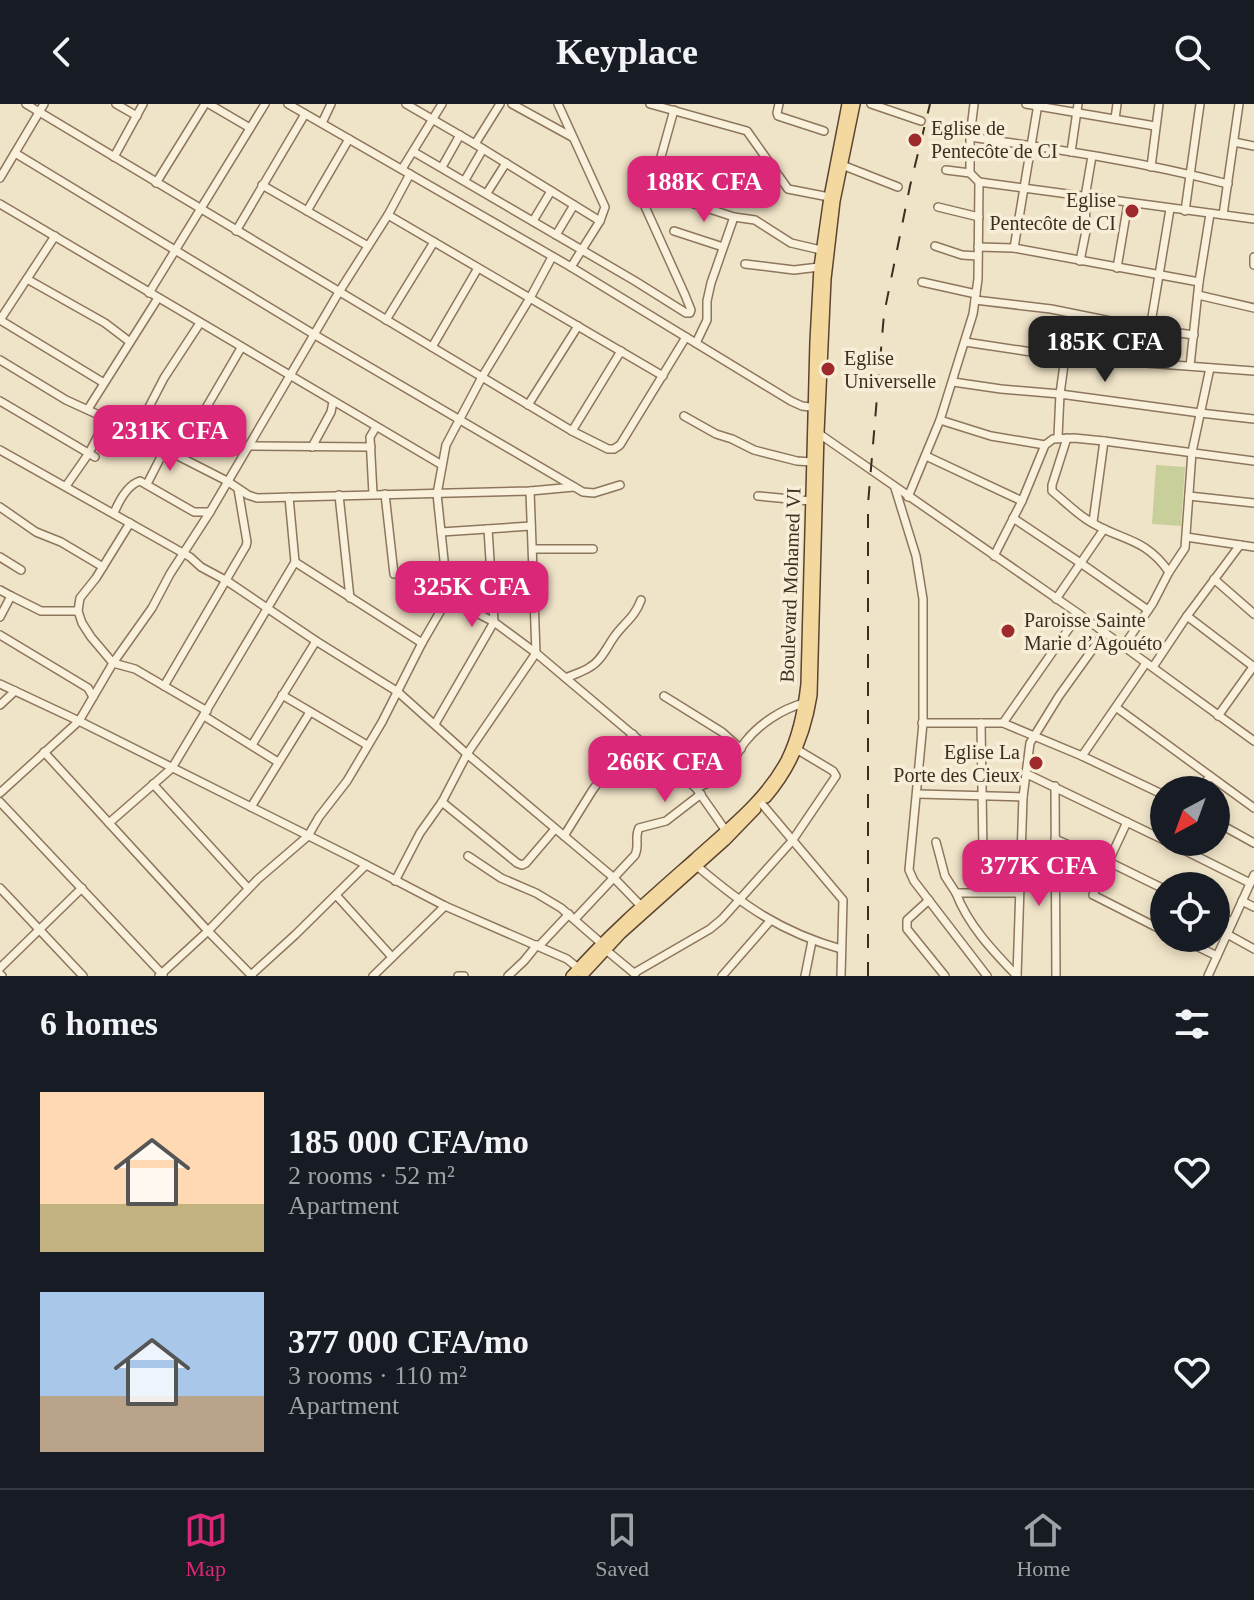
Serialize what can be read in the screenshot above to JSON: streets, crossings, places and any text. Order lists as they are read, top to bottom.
{
  "streets": {
    "main road": ["Boulevard Mohamed VI"]
  },
  "places": [
    "Eglise de Pentecôte de CI",
    "Eglise Pentecôte de CI",
    "Eglise Universelle",
    "Paroisse Sainte Marie d’Agouéto",
    "Eglise La Porte des Cieux"
  ],
  "north": "bottom left",
  "page": {
    "header": "Keyplace",
    "price": [
      "188K CFA",
      "185K CFA",
      "231K CFA",
      "325K CFA",
      "266K CFA",
      "377K CFA"
    ],
    "heading": "6 homes",
    "list": [
      {
        "name": "185 000 CFA/mo",
        "note": "2 rooms · 52 m² · Apartment"
      },
      {
        "name": "377 000 CFA/mo",
        "note": "3 rooms · 110 m² · Apartment"
      }
    ],
    "tabs": ["Map", "Saved", "Home"]
  }
}
